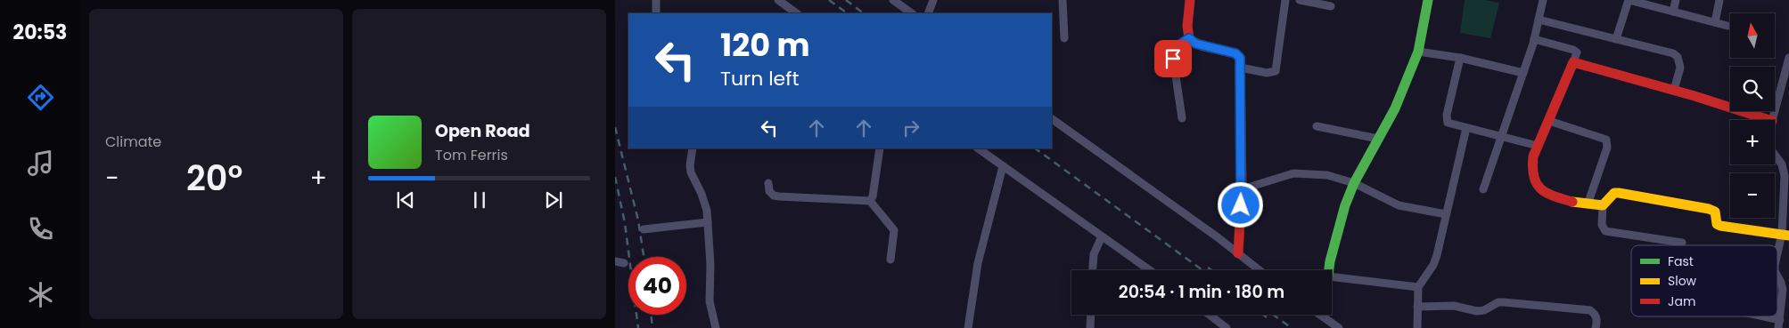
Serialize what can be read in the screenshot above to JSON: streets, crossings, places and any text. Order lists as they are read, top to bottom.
{
  "legend": ["Fast", "Slow", "Jam"],
  "north": "top",
  "page": {
    "tabs": "20:53",
    "tile": "Climate",
    "map_buttons": ["+", "−"],
    "turn": ["120 m", "Turn left"],
    "song": ["Open Road", "Tom Ferris"],
    "heat": ["−", "20°", "+"],
    "limit": "40",
    "trip": "20:54 · 1 min · 180 m"
  }
}
